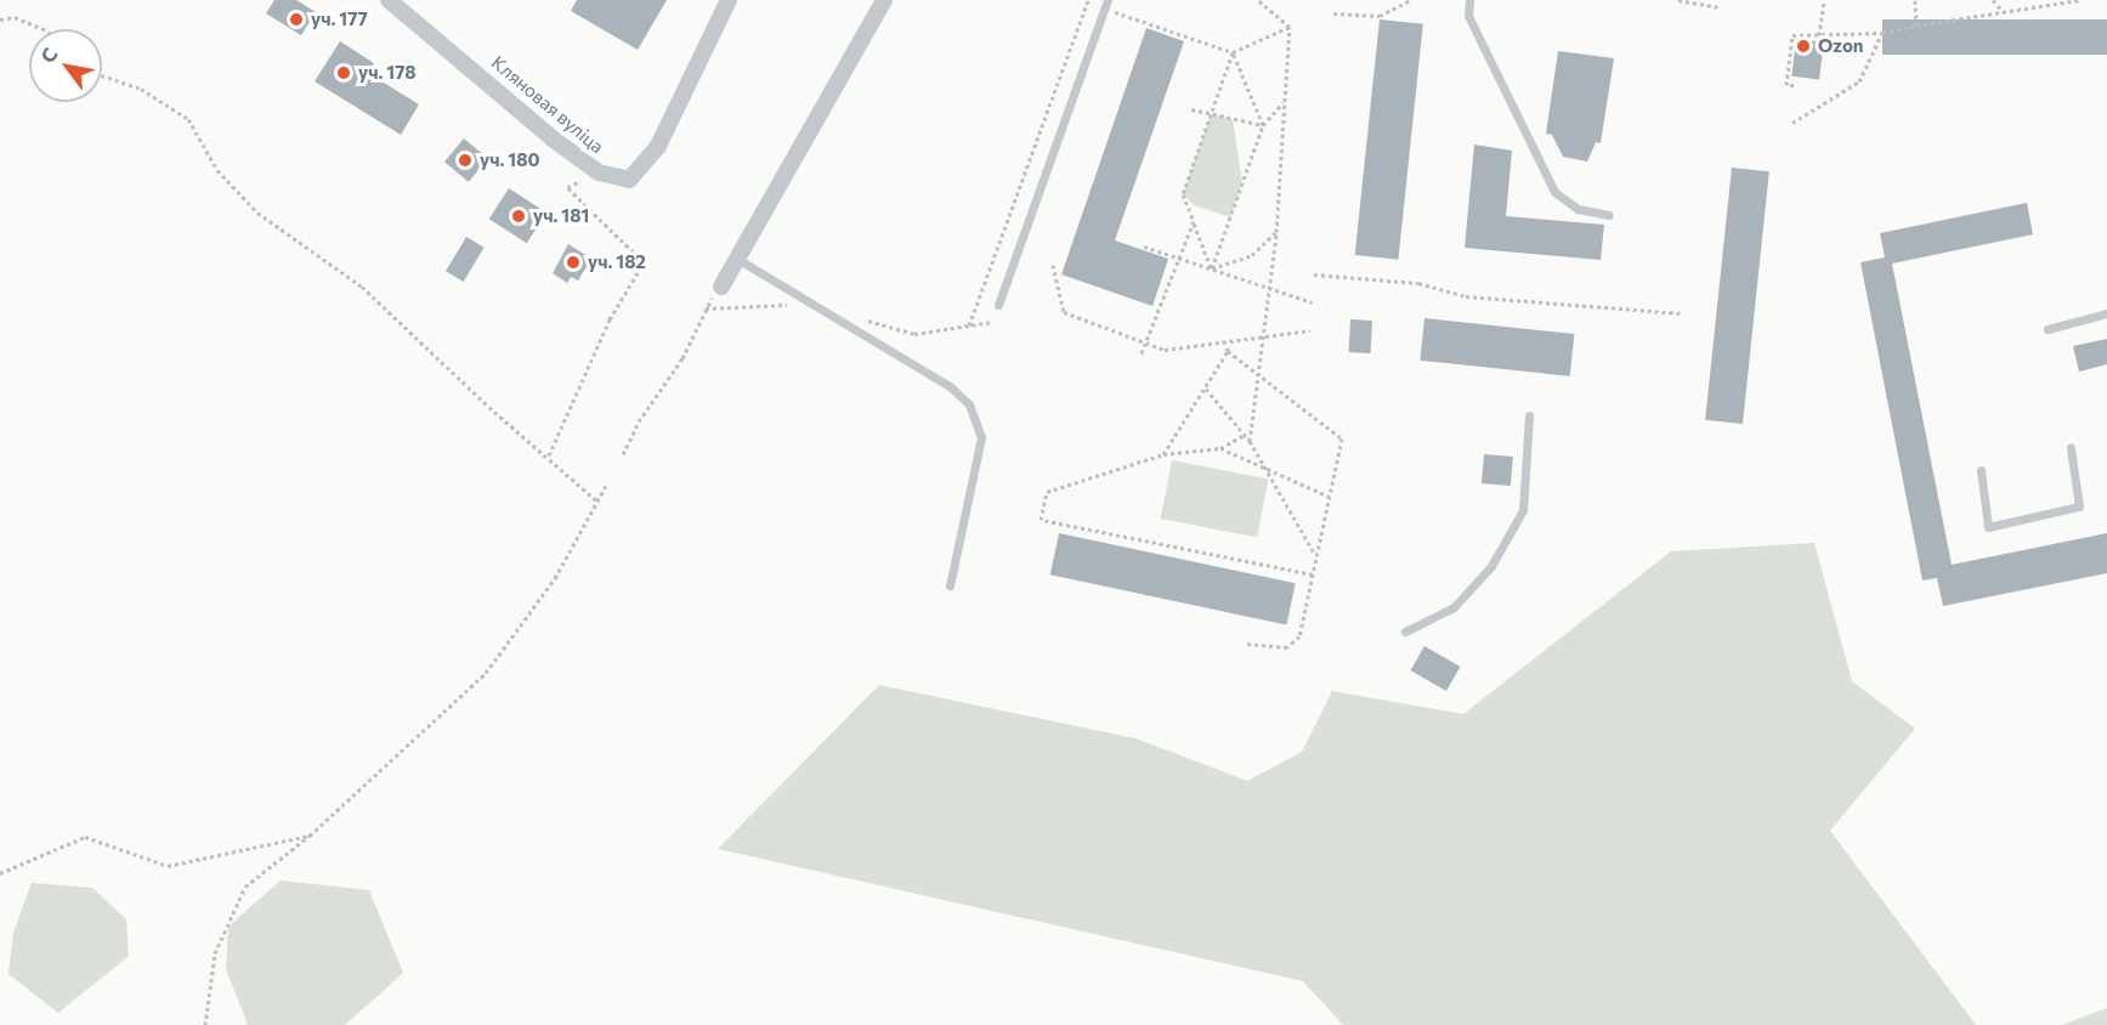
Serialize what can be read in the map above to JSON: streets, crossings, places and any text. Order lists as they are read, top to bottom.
{
  "streets": {
    "street": ["Кляновая вуліца"]
  },
  "places": [
    "уч. 177",
    "Ozon",
    "уч. 178",
    "уч. 180",
    "уч. 181",
    "уч. 182"
  ],
  "north": "top left"
}
